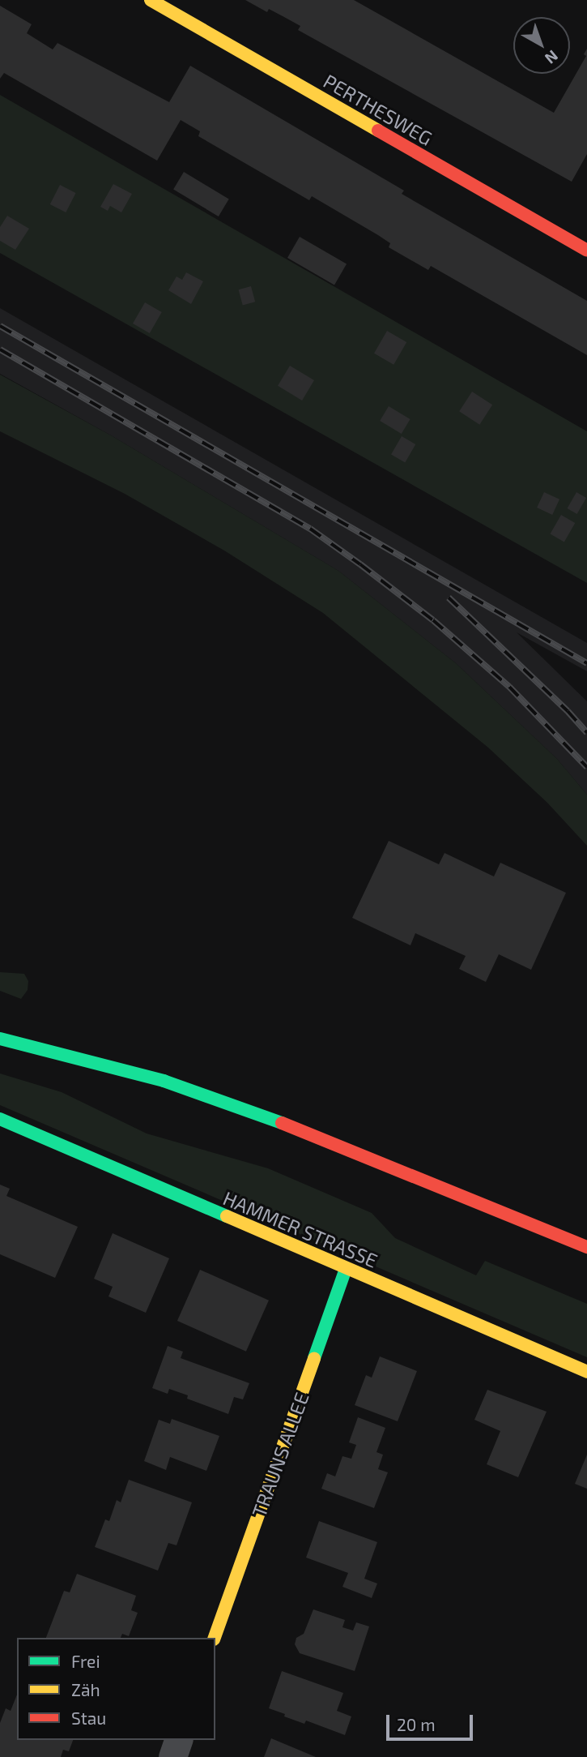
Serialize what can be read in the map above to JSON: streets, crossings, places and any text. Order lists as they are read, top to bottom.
{
  "streets": {
    "street": ["PERTHESWEG", "HAMMER STRASSE", "TRAUNS ALLEE"]
  },
  "crossings": [
    ["HAMMER STRASSE", "TRAUNS ALLEE"]
  ],
  "legend": ["Frei", "Zäh", "Stau"],
  "scale_bar": "20 m",
  "north": "bottom right"
}
